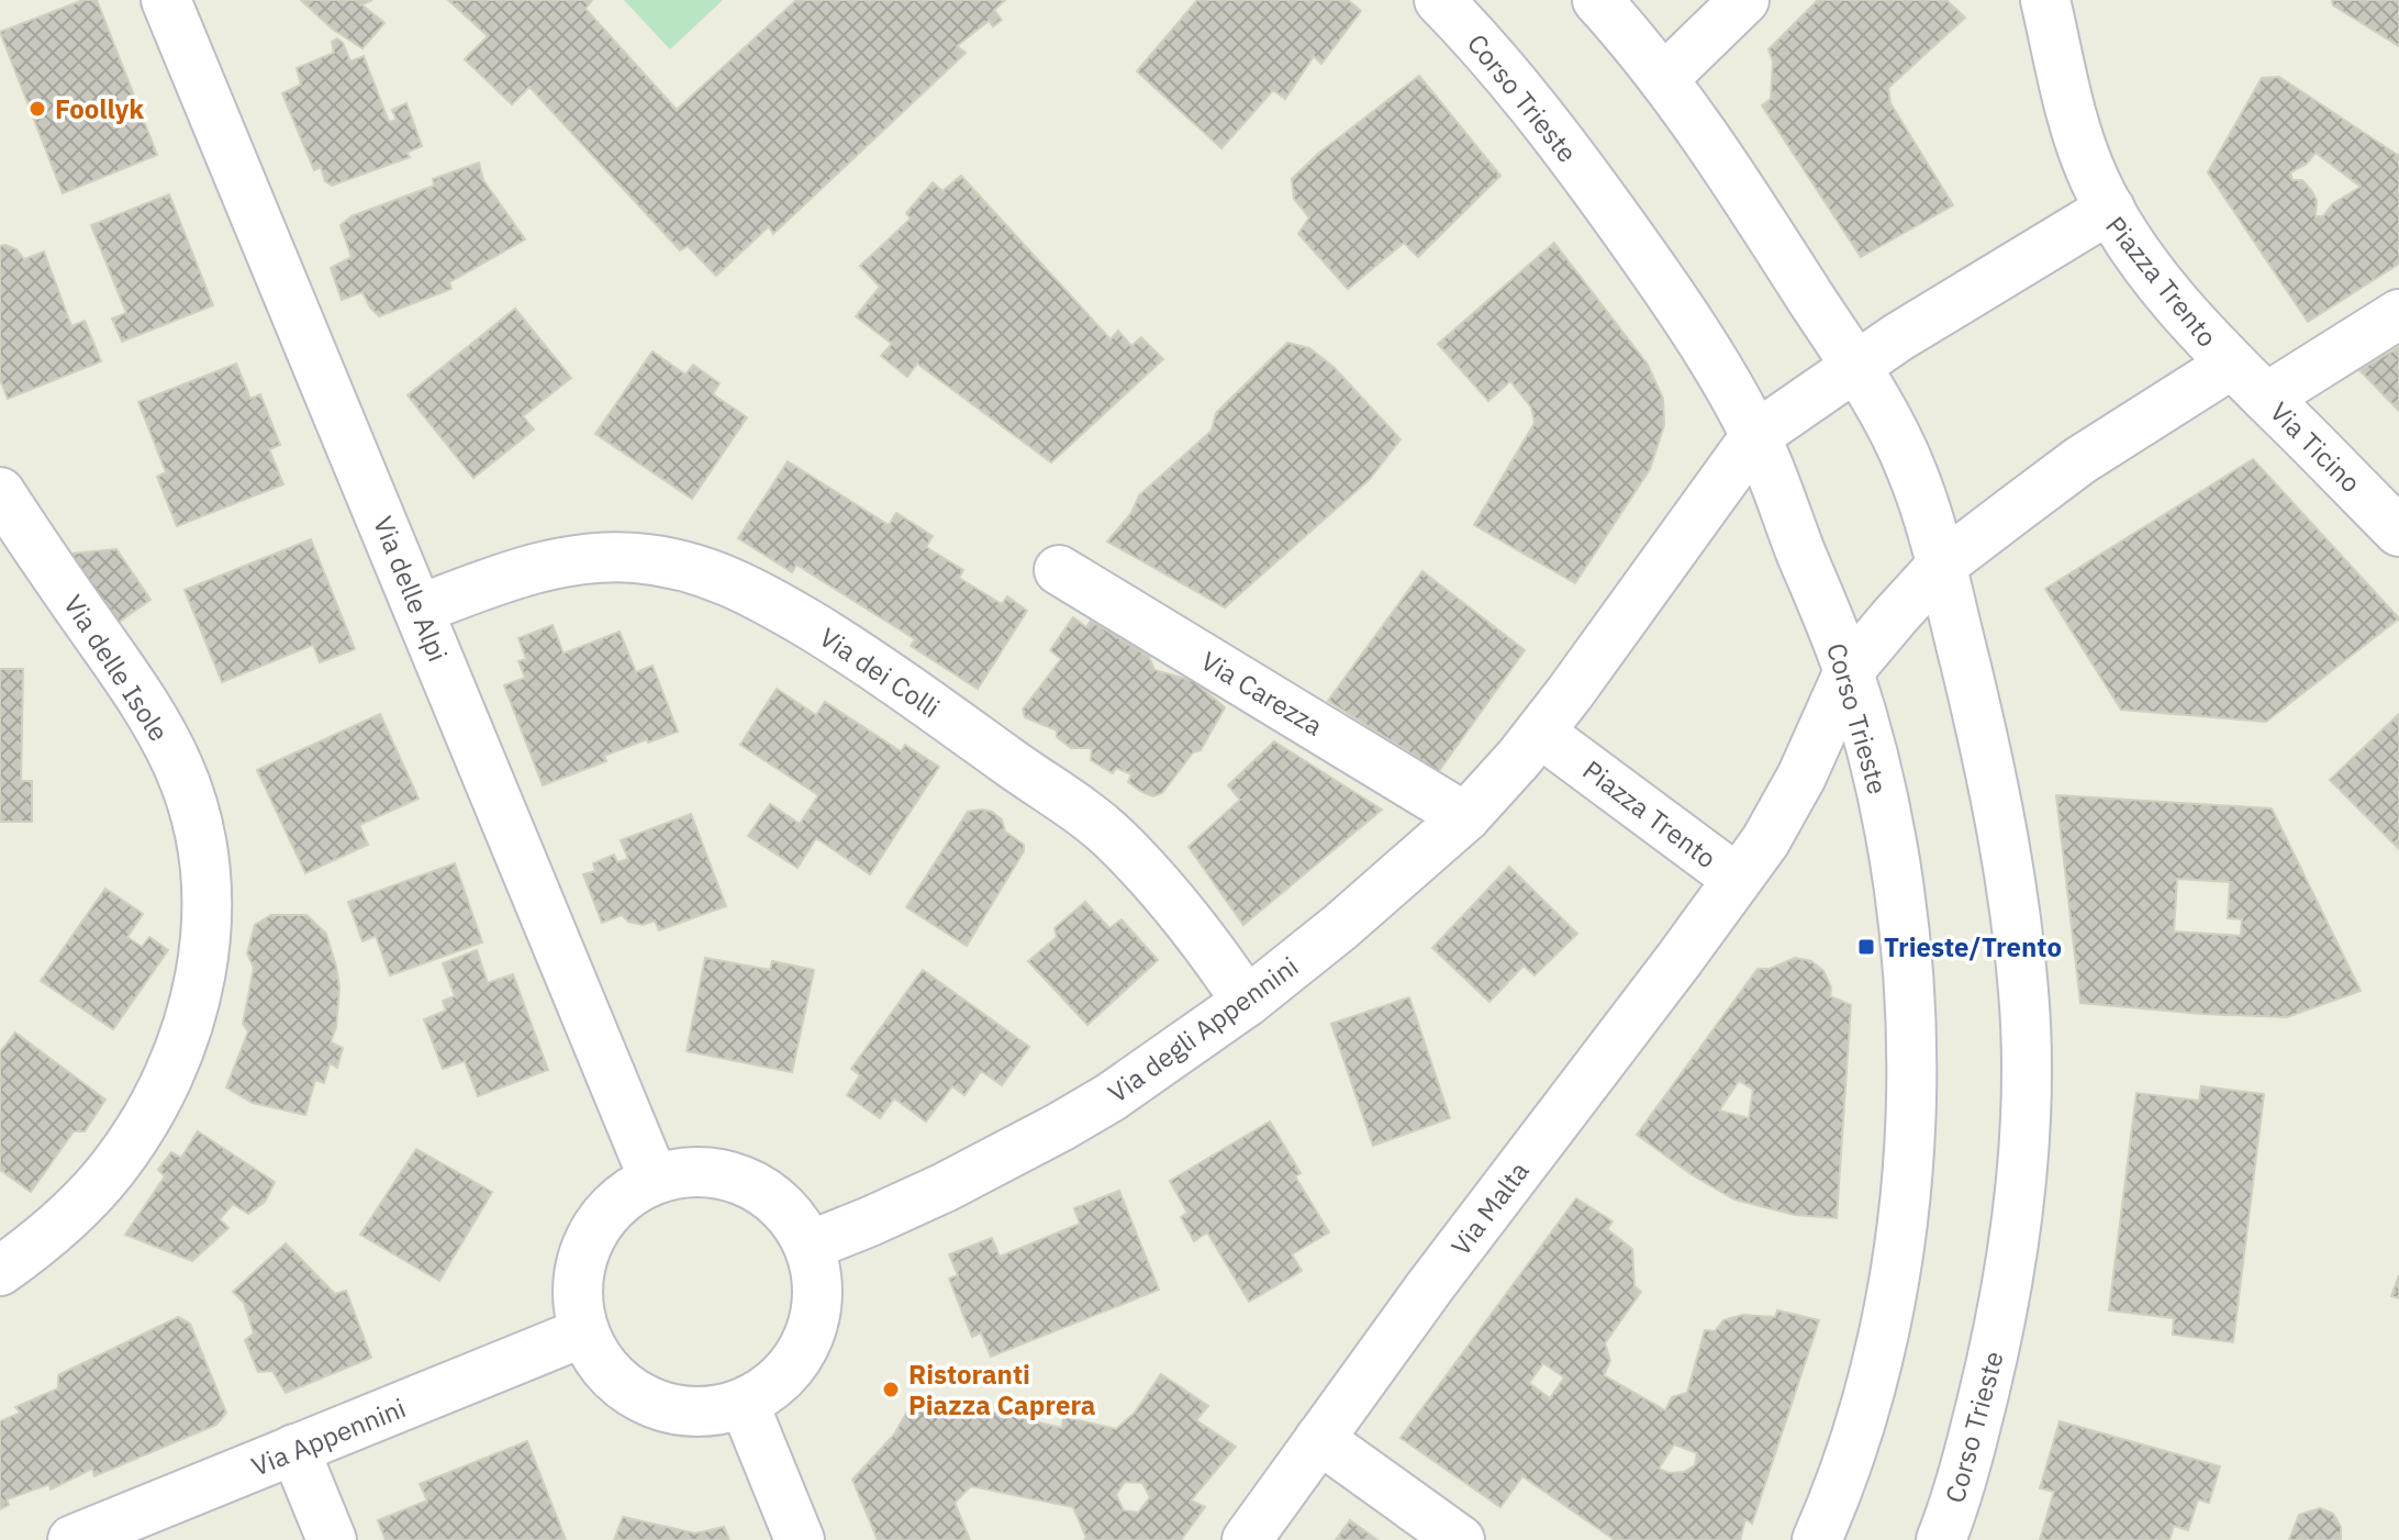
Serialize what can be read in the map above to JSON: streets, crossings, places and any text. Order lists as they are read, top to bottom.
{
  "streets": {
    "street": [
      "Corso Trieste",
      "Piazza Trento",
      "Via Ticino",
      "Via delle Alpi",
      "Via delle Isole",
      "Via dei Colli",
      "Via Carezza",
      "Via degli Appennini",
      "Via Malta",
      "Via Appennini"
    ]
  },
  "crossings": [
    ["Corso Trieste", "Piazza Trento"],
    ["Piazza Trento", "Via Ticino"],
    ["Piazza Trento", "Via degli Appennini"],
    ["Piazza Trento", "Via Malta"],
    ["Via delle Alpi", "Via dei Colli"],
    ["Via delle Alpi", "Via degli Appennini"],
    ["Via delle Alpi", "Via Appennini"],
    ["Via dei Colli", "Via degli Appennini"],
    ["Via Carezza", "Via degli Appennini"],
    ["Via degli Appennini", "Via Appennini"]
  ],
  "places": {
    "other": ["Foollyk", "Ristoranti Piazza Caprera"],
    "transit": ["Trieste/Trento"]
  }
}
